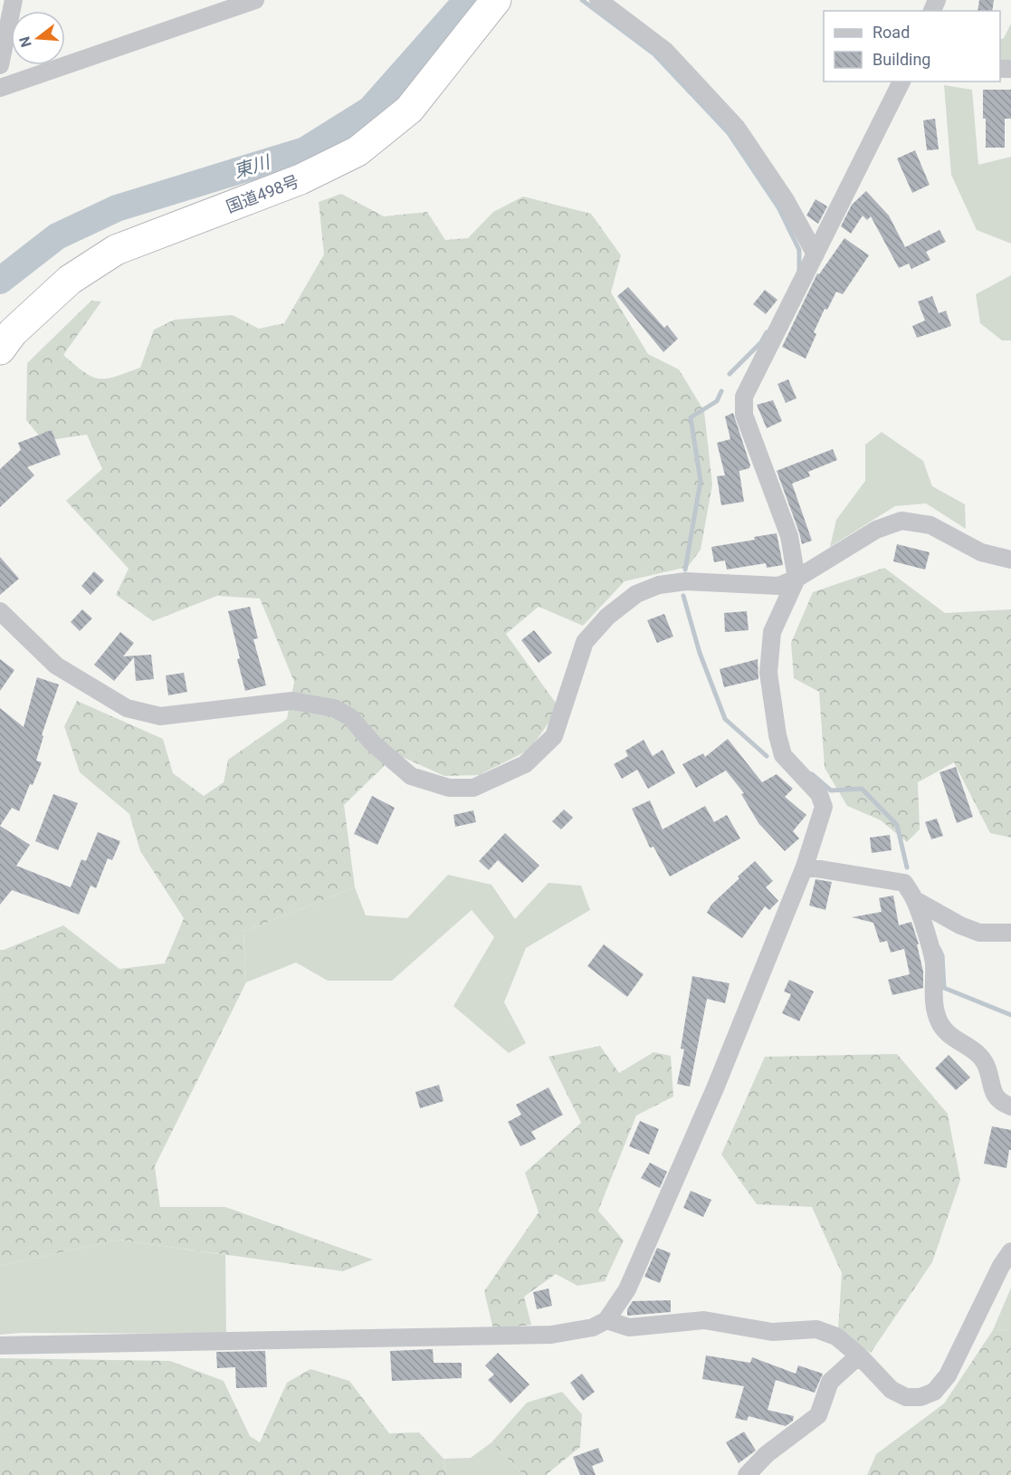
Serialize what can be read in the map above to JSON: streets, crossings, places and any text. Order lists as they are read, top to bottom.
{
  "streets": {
    "highway": ["国道498号"]
  },
  "water": ["東川"],
  "legend": ["Road", "Building"],
  "north": "left"
}
